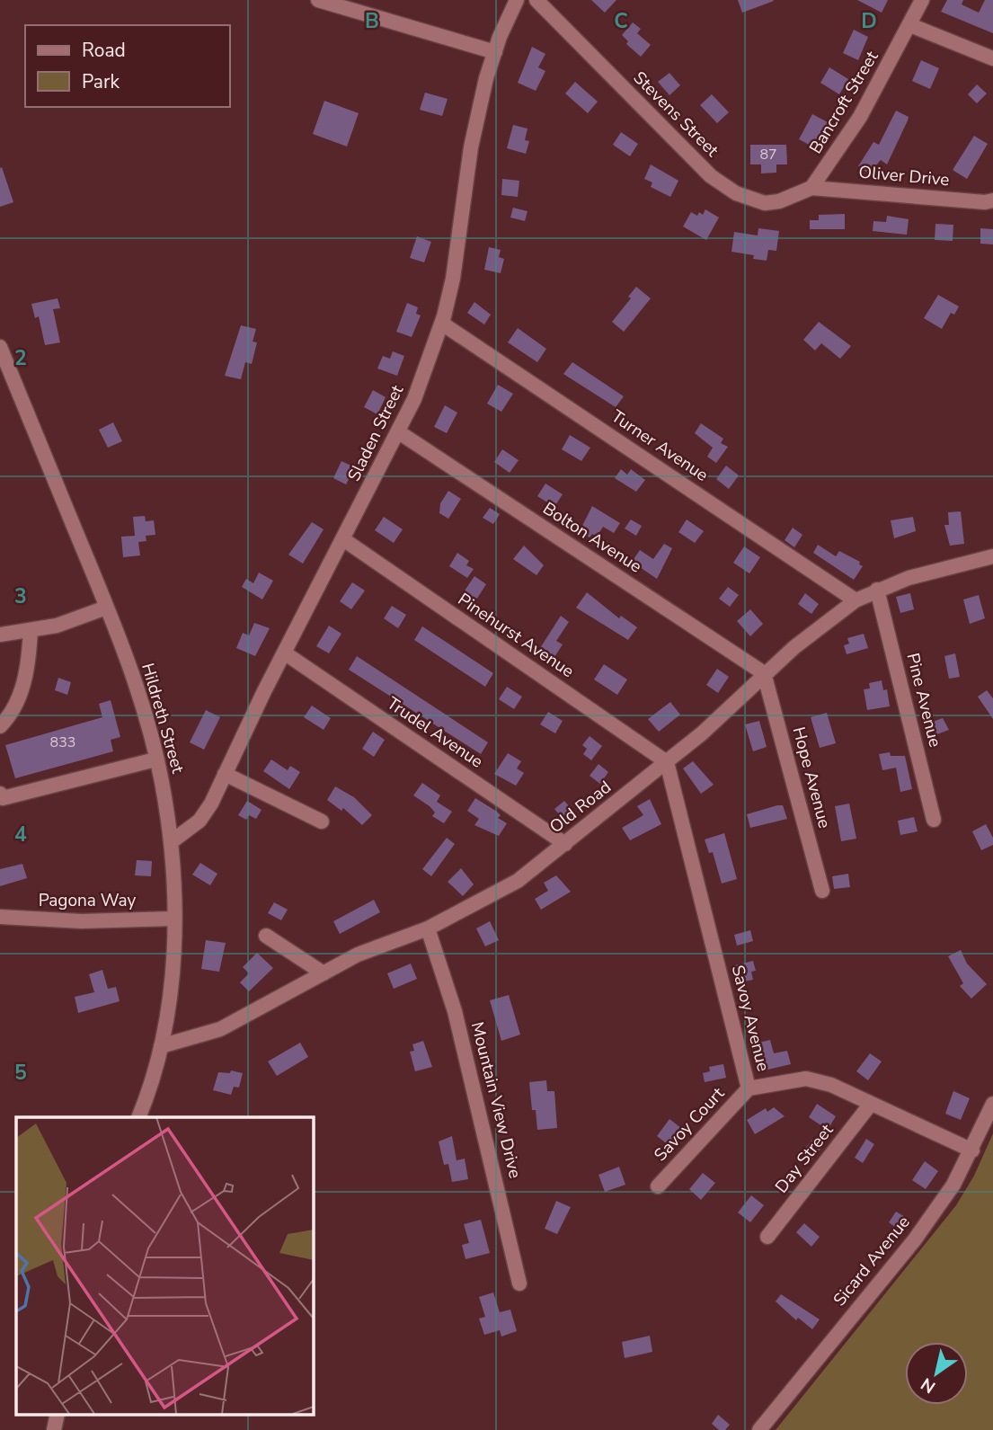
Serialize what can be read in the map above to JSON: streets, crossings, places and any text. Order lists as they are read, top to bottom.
{
  "streets": {
    "street": [
      "Bancroft Street",
      "Stevens Street",
      "Oliver Drive",
      "Sladen Street",
      "Turner Avenue",
      "Bolton Avenue",
      "Pinehurst Avenue",
      "Pine Avenue",
      "Hildreth Street",
      "Trudel Avenue",
      "Hope Avenue",
      "Old Road",
      "Pagona Way",
      "Savoy Avenue",
      "Mountain View Drive",
      "Savoy Court",
      "Day Street",
      "Sicard Avenue"
    ]
  },
  "crossings": [
    ["Bancroft Street", "Stevens Street"],
    ["Bancroft Street", "Oliver Drive"],
    ["Stevens Street", "Oliver Drive"],
    ["Sladen Street", "Turner Avenue"],
    ["Sladen Street", "Bolton Avenue"],
    ["Sladen Street", "Pinehurst Avenue"],
    ["Sladen Street", "Hildreth Street"],
    ["Sladen Street", "Trudel Avenue"],
    ["Turner Avenue", "Old Road"],
    ["Bolton Avenue", "Hope Avenue"],
    ["Bolton Avenue", "Old Road"],
    ["Pinehurst Avenue", "Old Road"],
    ["Pinehurst Avenue", "Savoy Avenue"],
    ["Pine Avenue", "Old Road"],
    ["Hildreth Street", "Old Road"],
    ["Hildreth Street", "Pagona Way"],
    ["Trudel Avenue", "Old Road"],
    ["Hope Avenue", "Old Road"],
    ["Old Road", "Savoy Avenue"],
    ["Old Road", "Mountain View Drive"],
    ["Savoy Avenue", "Savoy Court"],
    ["Savoy Avenue", "Day Street"],
    ["Savoy Avenue", "Sicard Avenue"]
  ],
  "house_numbers": ["87", "833"],
  "legend": ["Road", "Park"],
  "north": "bottom left",
  "grid": {
    "columns": ["B", "C", "D"],
    "rows": [
      "2",
      "3",
      "4",
      "5"
    ]
  }
}
